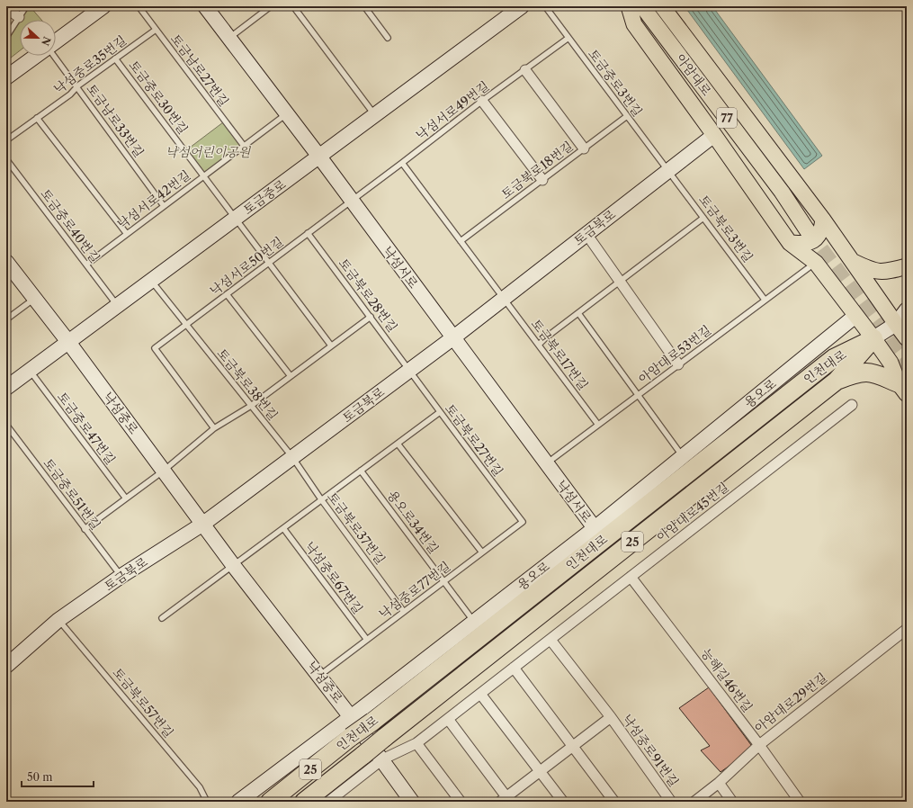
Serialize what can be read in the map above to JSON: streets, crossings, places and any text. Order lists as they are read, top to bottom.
{
  "streets": {
    "highway": ["인천대로", "25"],
    "main road": ["아암대로", "77"],
    "street": [
      "토금중로",
      "토금북로",
      "낙섬서로",
      "용오로",
      "낙섬중로",
      "아암대로45번길",
      "능해길46번길",
      "아암대로29번길",
      "낙섬중로91번길"
    ],
    "lane": [
      "낙섬중로35번길",
      "토금남로27번길",
      "토금중로3번길",
      "토금중로30번길",
      "낙섬서로49번길",
      "토금남로33번길",
      "토금북로18번길",
      "낙섬서로42번길",
      "토금중로40번길",
      "토금북로3번길",
      "낙섬서로50번길",
      "토금북로28번길",
      "토금북로17번길",
      "아암대로53번길",
      "토금북로38번길",
      "토금중로47번길",
      "토금북로27번길",
      "토금중로51번길",
      "용오로34번길",
      "토금북로37번길",
      "낙섬중로67번길",
      "낙섬중로77번길",
      "토금북로57번길"
    ]
  },
  "crossings": [
    ["낙섬중로35번길", "토금남로27번길"],
    ["낙섬중로35번길", "토금중로30번길"],
    ["낙섬중로35번길", "토금남로33번길"],
    ["토금남로27번길", "낙섬서로42번길"],
    ["토금중로3번길", "낙섬서로49번길"],
    ["토금중로3번길", "토금북로18번길"],
    ["토금중로3번길", "토금북로"],
    ["토금중로3번길", "토금북로3번길"],
    ["토금중로30번길", "토금중로"],
    ["토금중로30번길", "낙섬서로42번길"],
    ["토금중로30번길", "낙섬서로50번길"],
    ["낙섬서로49번길", "낙섬서로50번길"],
    ["낙섬서로49번길", "낙섬서로"],
    ["토금남로33번길", "낙섬서로42번길"],
    ["토금중로", "토금중로40번길"],
    ["토금중로", "낙섬서로"],
    ["토금중로", "토금북로38번길"],
    ["토금중로", "낙섬중로"],
    ["토금중로", "토금중로47번길"],
    ["낙섬서로42번길", "토금중로40번길"],
    ["낙섬서로42번길", "낙섬서로"],
    ["토금북로", "토금북로3번길"],
    ["토금북로", "낙섬서로"],
    ["토금북로", "토금북로28번길"],
    ["토금북로", "토금북로17번길"],
    ["토금북로", "토금북로38번길"],
    ["토금북로", "낙섬중로"],
    ["토금북로", "토금북로27번길"],
    ["토금북로", "토금중로51번길"],
    ["토금북로", "토금북로37번길"],
    ["토금북로", "토금북로57번길"],
    ["토금북로3번길", "아암대로53번길"],
    ["낙섬서로50번길", "낙섬서로"],
    ["낙섬서로50번길", "토금북로28번길"],
    ["낙섬서로50번길", "토금북로38번길"],
    ["낙섬서로", "아암대로53번길"],
    ["낙섬서로", "용오로"],
    ["토금북로28번길", "토금북로27번길"],
    ["토금북로17번길", "아암대로53번길"],
    ["인천대로", "25"],
    ["토금북로38번길", "토금북로37번길"],
    ["용오로", "낙섬중로"],
    ["용오로", "용오로34번길"],
    ["낙섬중로", "아암대로45번길"],
    ["낙섬중로", "낙섬중로77번길"],
    ["토금북로27번길", "낙섬중로77번길"],
    ["아암대로45번길", "능해길46번길"],
    ["용오로34번길", "낙섬중로77번길"],
    ["토금북로37번길", "낙섬중로77번길"],
    ["낙섬중로67번길", "낙섬중로77번길"],
    ["능해길46번길", "아암대로29번길"]
  ],
  "parks": ["낙섬어린이공원"],
  "scale_bar": "50 m",
  "north": "right"
}
